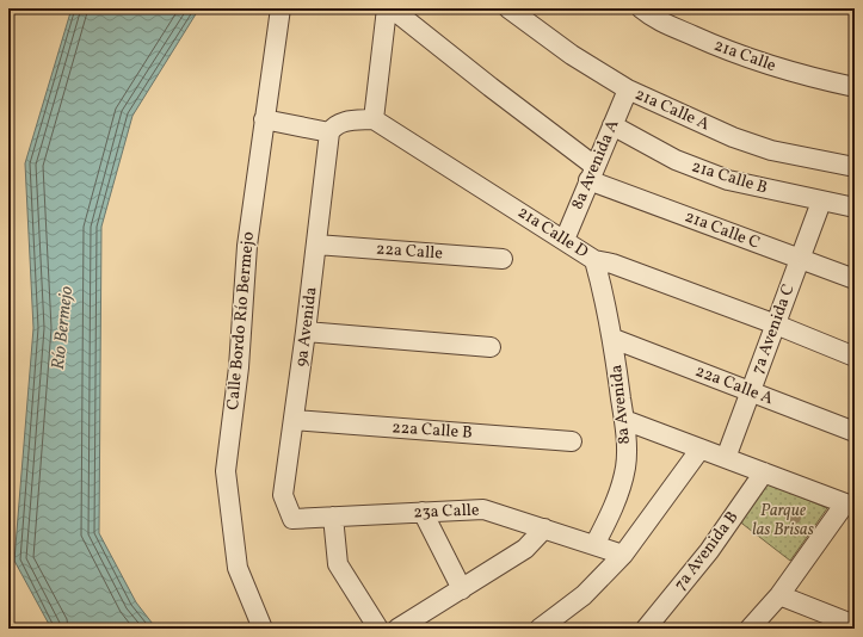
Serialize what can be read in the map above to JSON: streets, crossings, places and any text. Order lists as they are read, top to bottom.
{
  "streets": {
    "street": [
      "21a Calle",
      "21a Calle A",
      "8a Avenida A",
      "21a Calle B",
      "21a Calle C",
      "21a Calle D",
      "22a Calle",
      "Calle Bordo Río Bermejo",
      "9a Avenida",
      "7a Avenida C",
      "22a Calle A",
      "8a Avenida",
      "22a Calle B",
      "23a Calle",
      "7a Avenida B"
    ]
  },
  "crossings": [
    ["21a Calle A", "8a Avenida A"],
    ["8a Avenida A", "21a Calle B"],
    ["8a Avenida A", "21a Calle C"],
    ["8a Avenida A", "21a Calle D"],
    ["21a Calle B", "7a Avenida C"],
    ["21a Calle C", "7a Avenida C"],
    ["21a Calle D", "7a Avenida C"],
    ["21a Calle D", "8a Avenida"],
    ["22a Calle", "9a Avenida"],
    ["9a Avenida", "22a Calle B"],
    ["9a Avenida", "23a Calle"],
    ["7a Avenida C", "22a Calle A"],
    ["22a Calle A", "8a Avenida"],
    ["8a Avenida", "23a Calle"]
  ],
  "water": ["Río Bermejo"],
  "parks": ["Parque las Brisas"]
}
